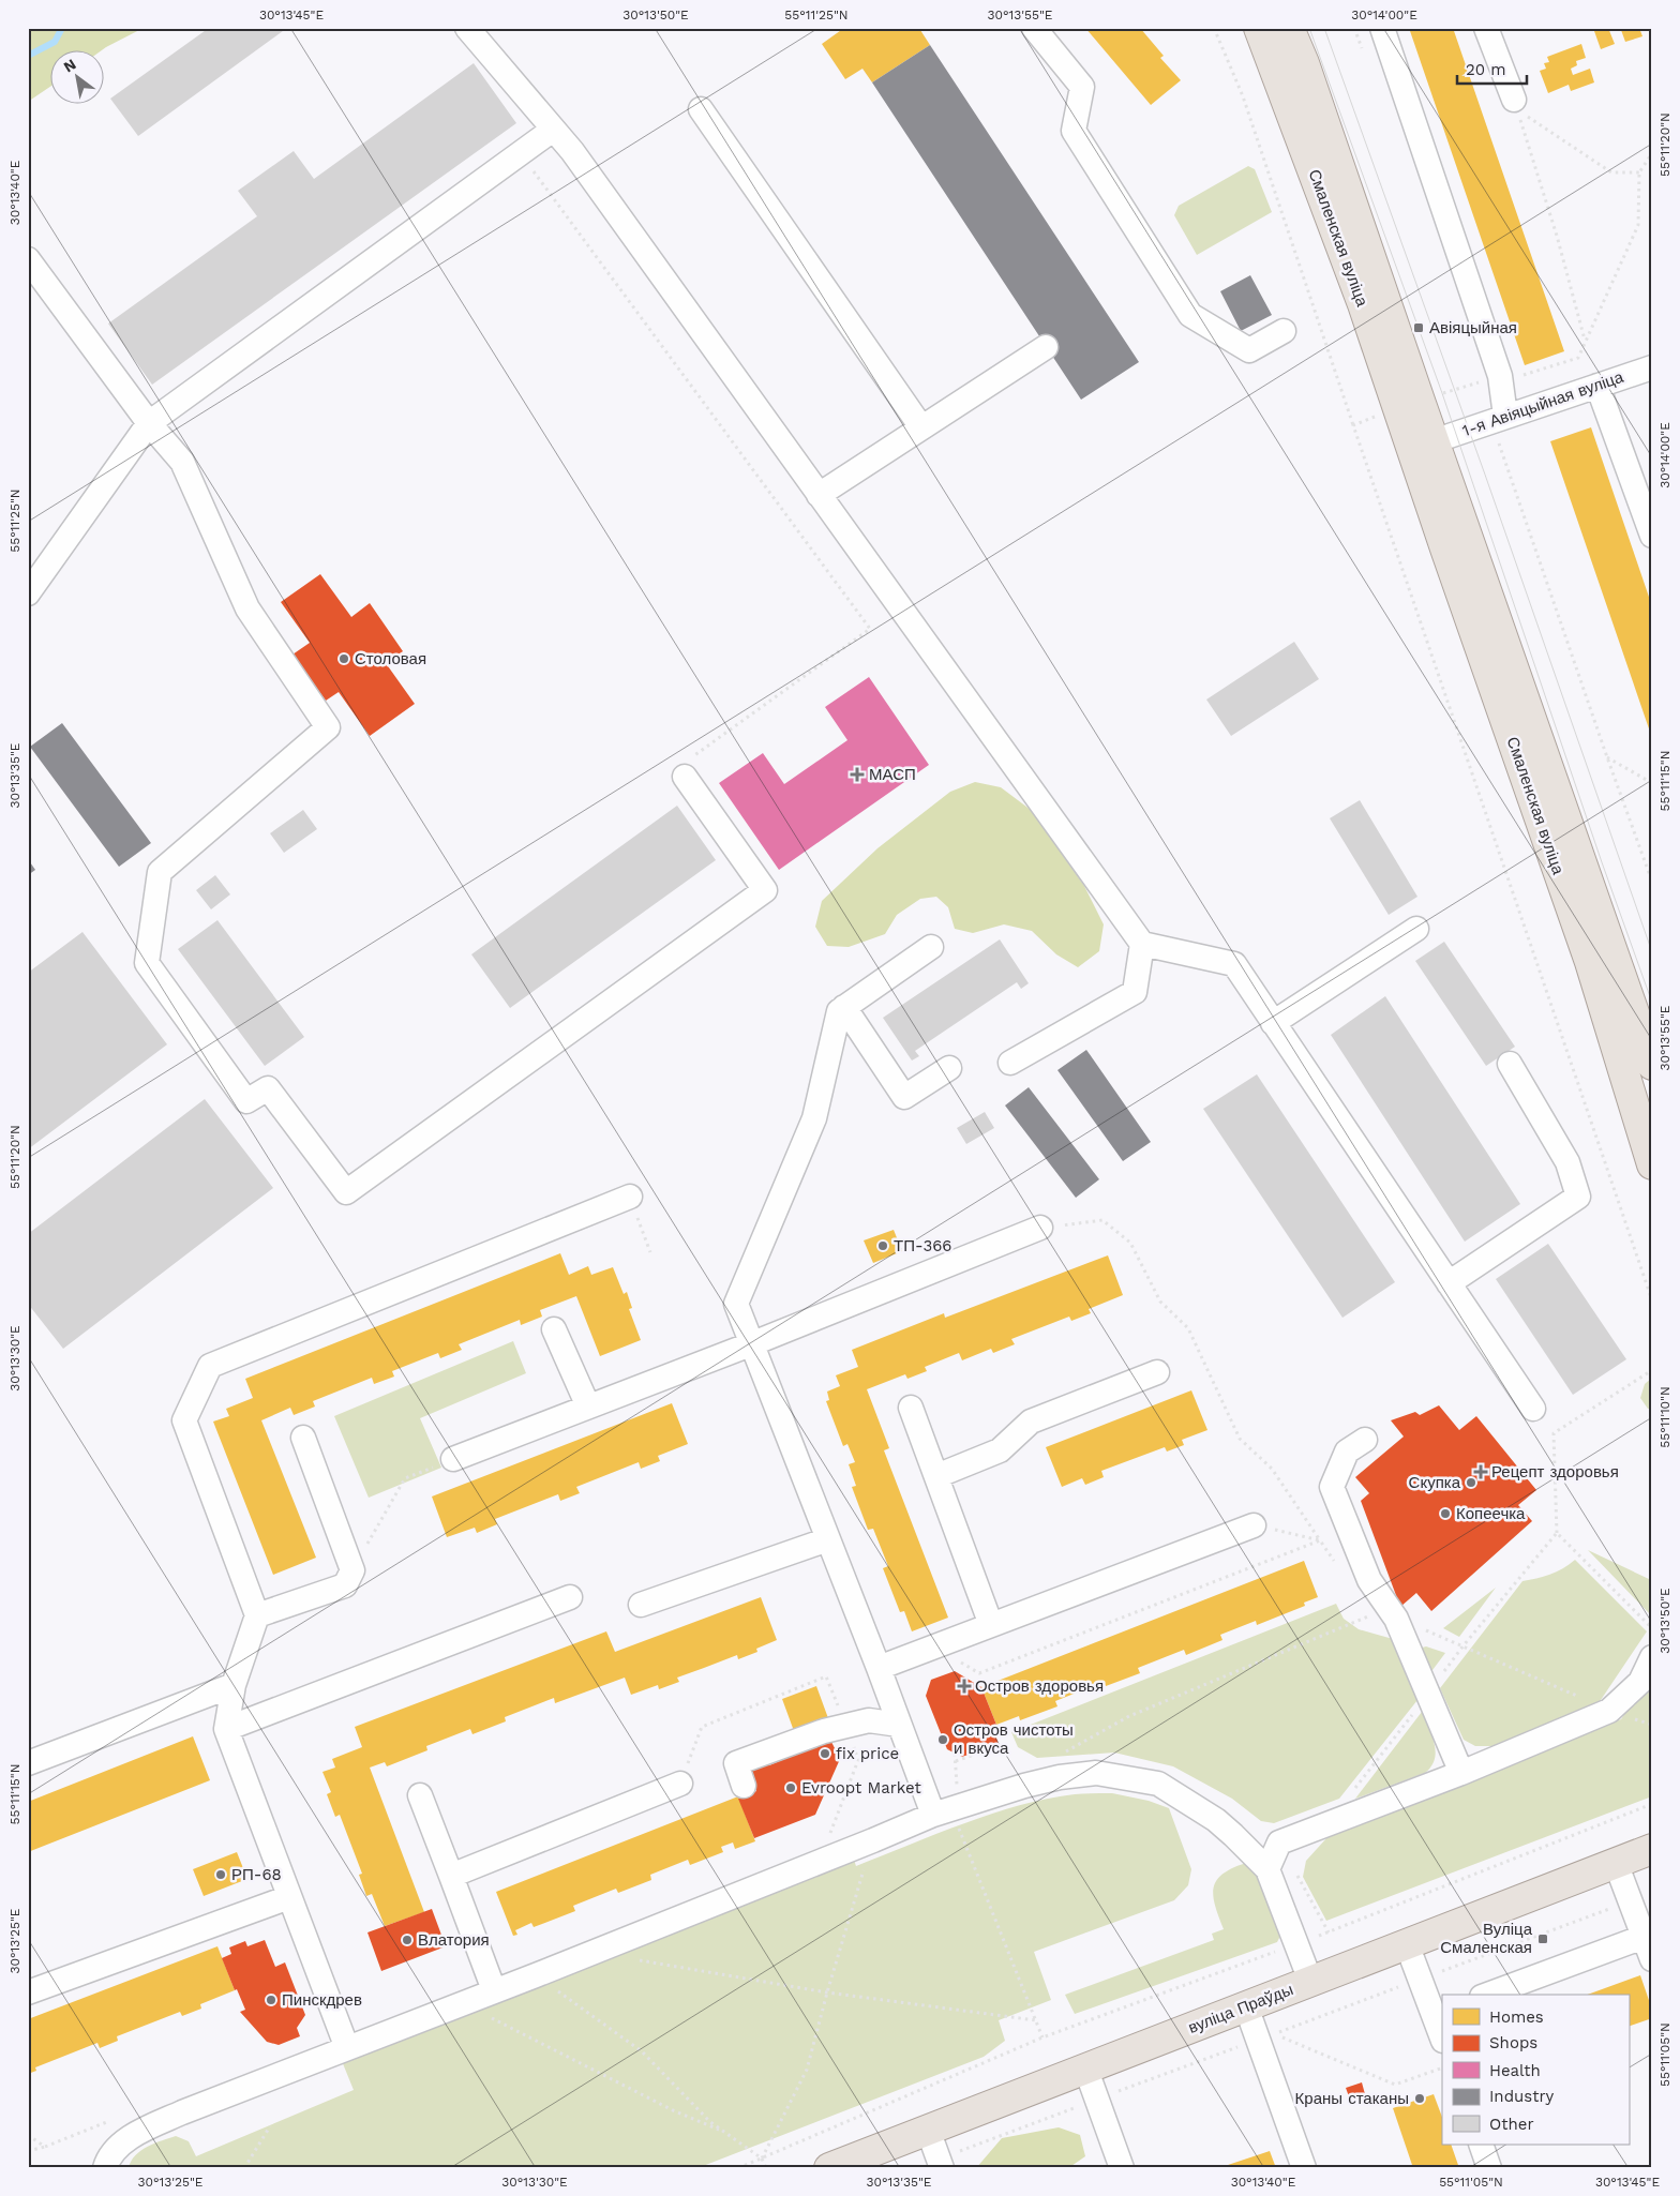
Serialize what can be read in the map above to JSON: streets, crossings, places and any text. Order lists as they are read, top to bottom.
{
  "streets": {
    "main road": ["Смаленская вуліца", "вуліца Праўды"],
    "street": ["1-я Авіяцыйная вуліца"]
  },
  "crossings": [
    ["Смаленская вуліца", "1-я Авіяцыйная вуліца"]
  ],
  "places": {
    "transit": ["Авіяцыйная", "Вуліца Смаленская"],
    "other": [
      "Столовая",
      "ТП-366",
      "Скупка",
      "Копеечка",
      "Остров чистоты и вкуса",
      "fix price",
      "Evroopt Market",
      "РП-68",
      "Влатория",
      "Пинскдрев",
      "Краны стаканы"
    ],
    "health": ["МАСП", "Рецепт здоровья", "Остров здоровья"]
  },
  "legend": [
    "Homes",
    "Shops",
    "Health",
    "Industry",
    "Other"
  ],
  "scale_bar": "20 m",
  "north": "top left",
  "coordinates": [
    "30°13'45\"E",
    "30°13'50\"E",
    "55°11'25\"N",
    "30°13'55\"E",
    "30°14'00\"E",
    "55°11'20\"N",
    "30°13'40\"E",
    "30°13'35\"E",
    "55°11'15\"N",
    "30°13'30\"E",
    "55°11'10\"N",
    "30°13'25\"E",
    "55°11'05\"N"
  ]
}
